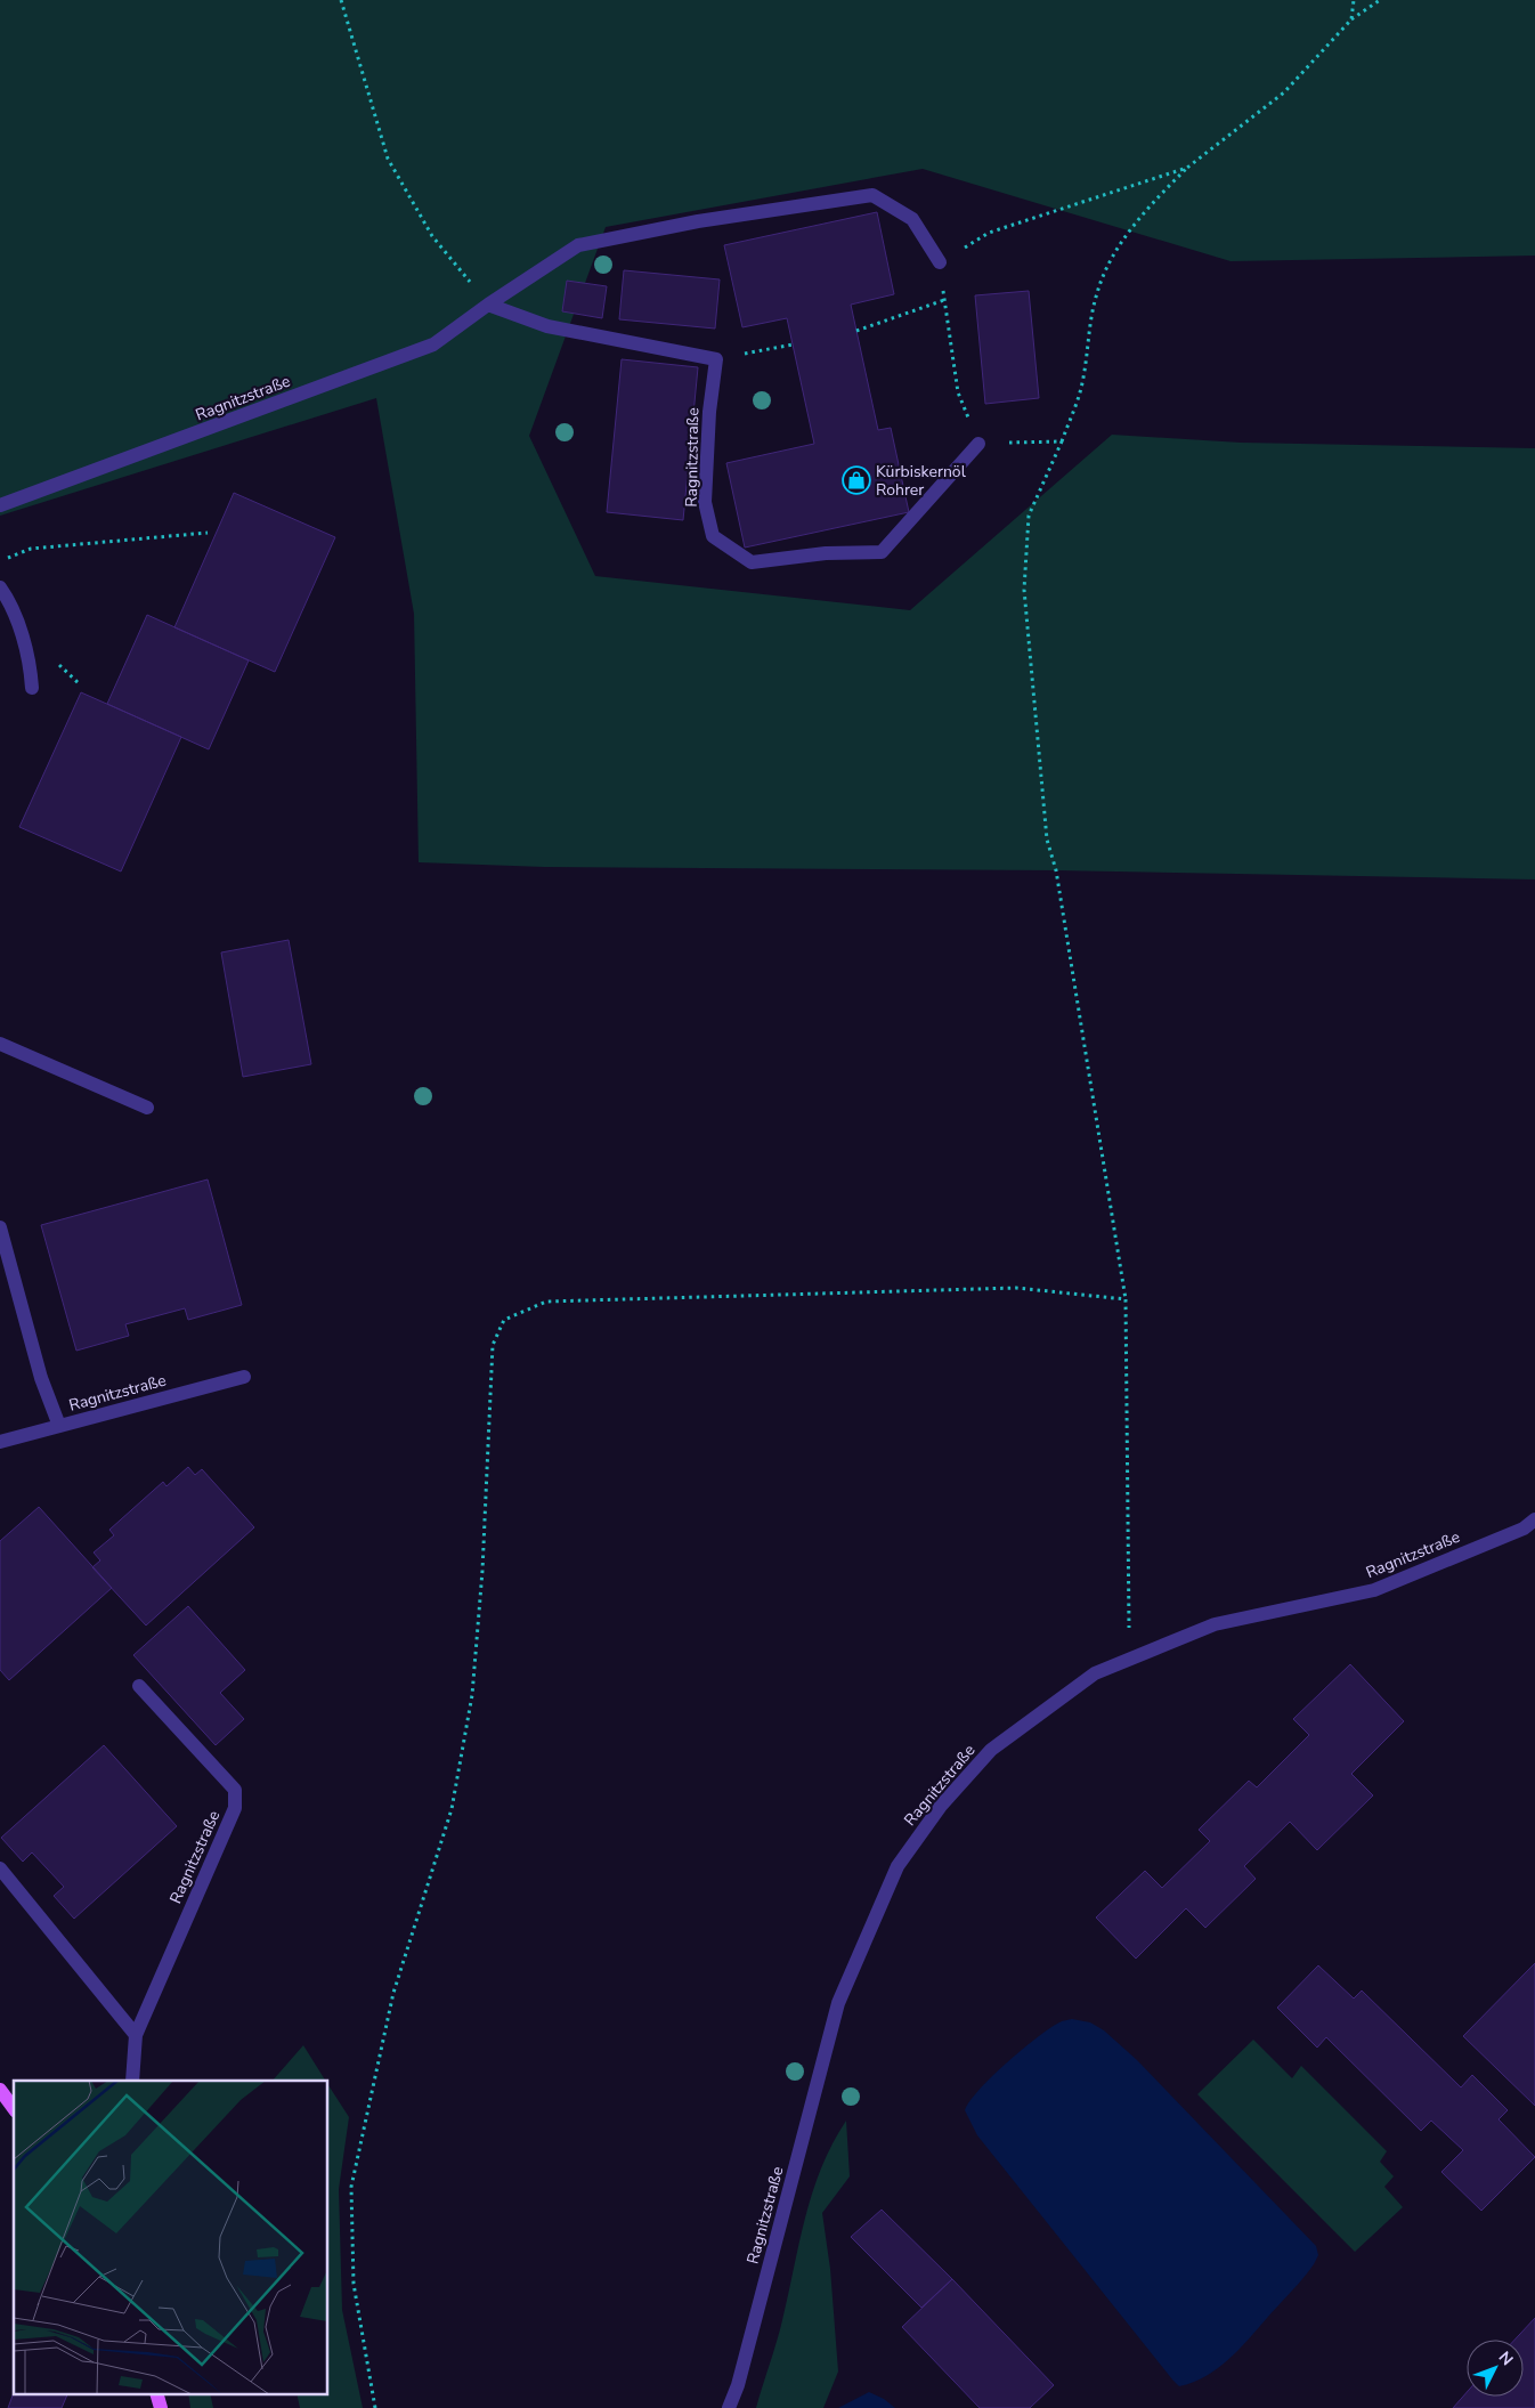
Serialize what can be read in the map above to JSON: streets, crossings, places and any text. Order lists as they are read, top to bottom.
{
  "streets": {
    "lane": ["Ragnitzstraße"]
  },
  "places": {
    "shop": ["Kürbiskernöl Rohrer"]
  },
  "north": "top right"
}
